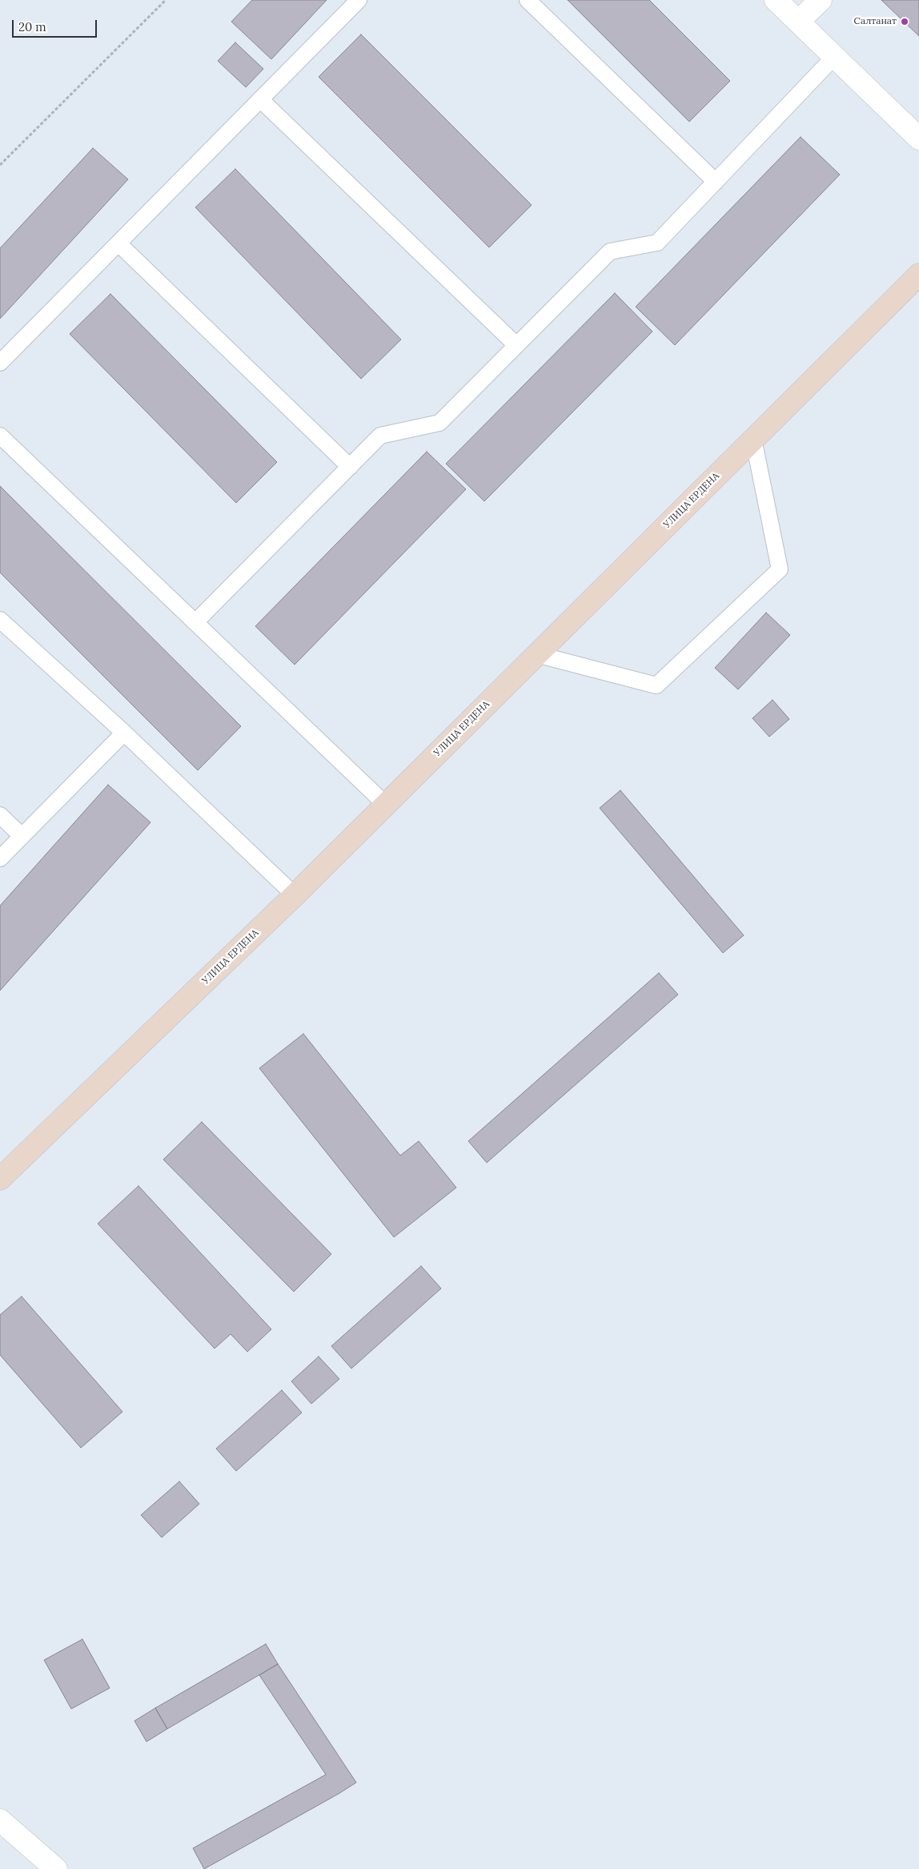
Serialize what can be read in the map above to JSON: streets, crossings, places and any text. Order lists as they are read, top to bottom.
{
  "streets": {
    "street": ["УЛИЦА ЕРДЕНА"]
  },
  "places": ["Салтанат"],
  "scale_bar": "20 m"
}
